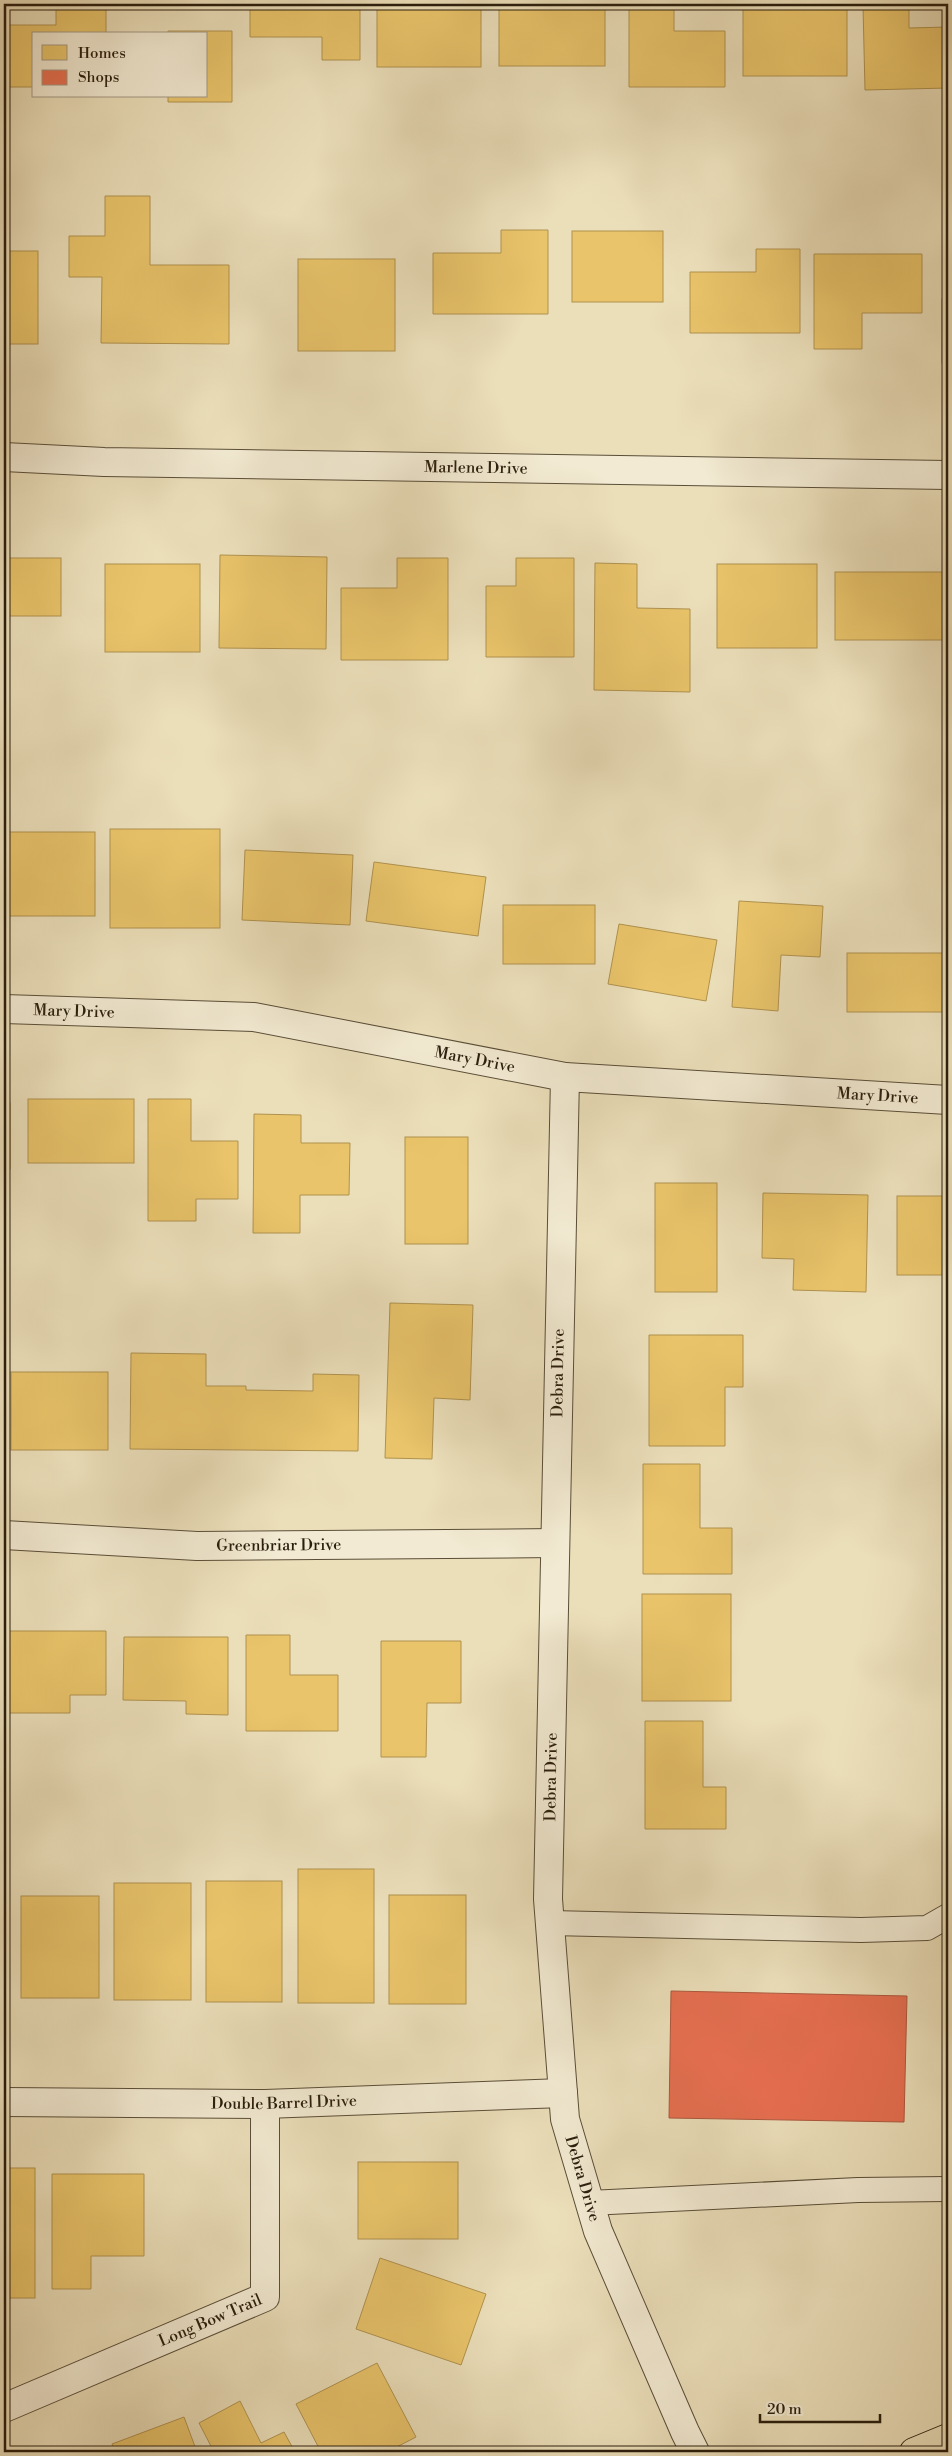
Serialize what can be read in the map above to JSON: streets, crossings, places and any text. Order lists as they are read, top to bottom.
{
  "streets": {
    "street": [
      "Marlene Drive",
      "Mary Drive",
      "Debra Drive",
      "Greenbriar Drive",
      "Double Barrel Drive",
      "Long Bow Trail"
    ]
  },
  "crossings": [
    ["Mary Drive", "Debra Drive"],
    ["Debra Drive", "Greenbriar Drive"],
    ["Debra Drive", "Double Barrel Drive"],
    ["Double Barrel Drive", "Long Bow Trail"]
  ],
  "legend": ["Homes", "Shops"],
  "scale_bar": "20 m"
}
